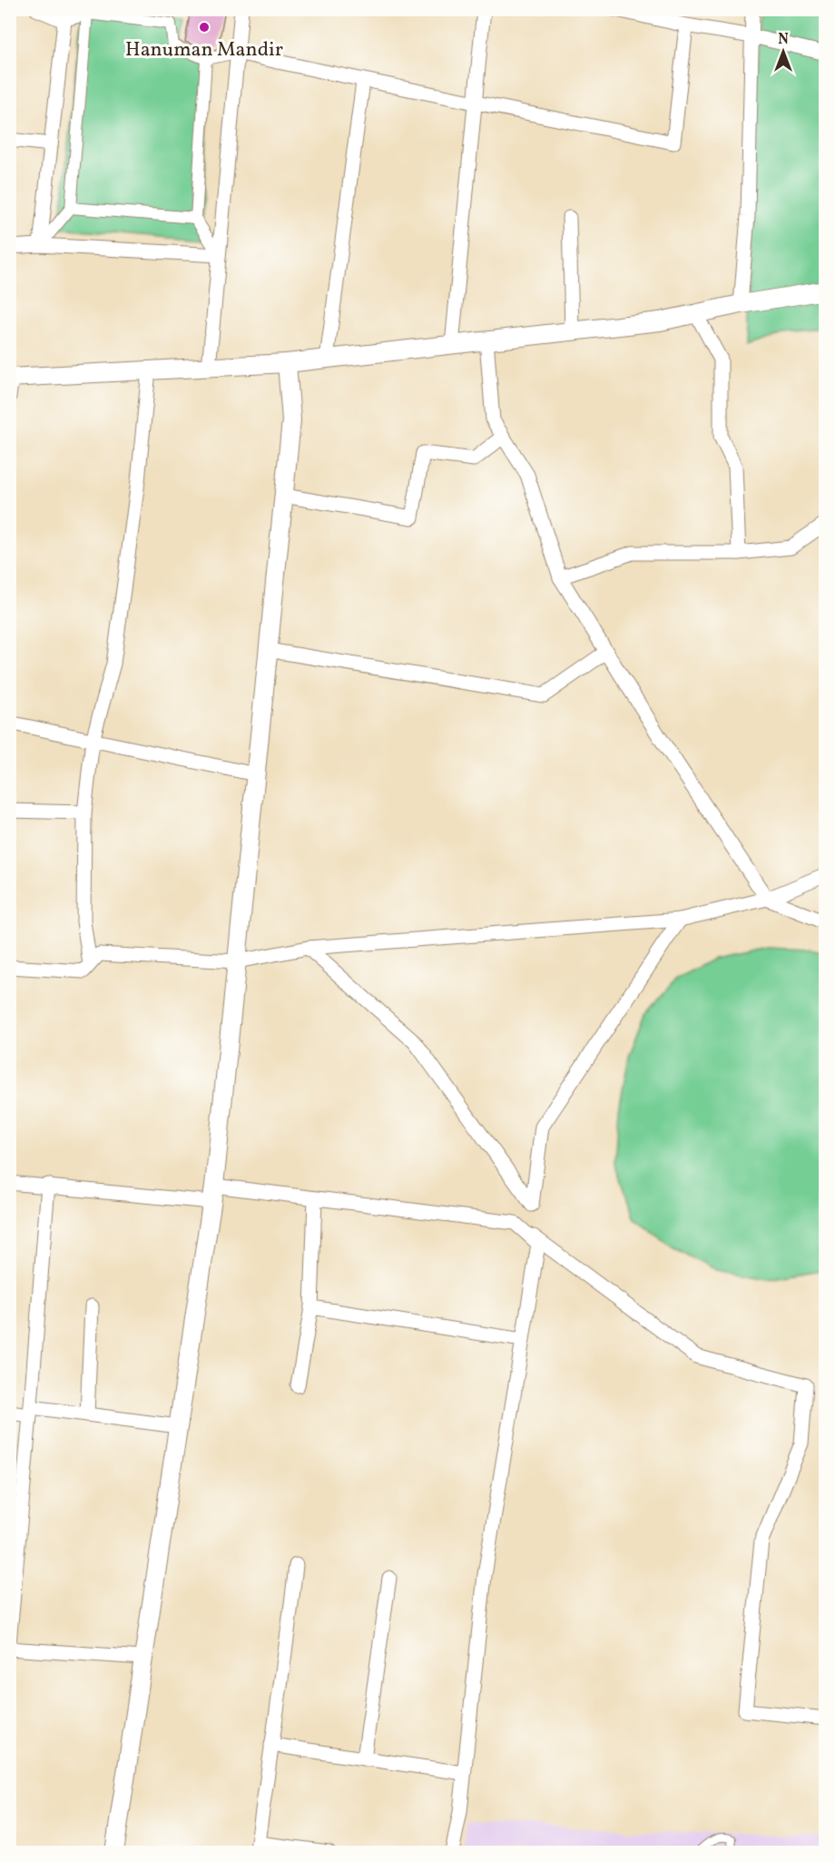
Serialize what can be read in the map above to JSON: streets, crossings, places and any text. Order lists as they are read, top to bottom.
{
  "places": ["Hanuman Mandir"],
  "north": "top"
}
